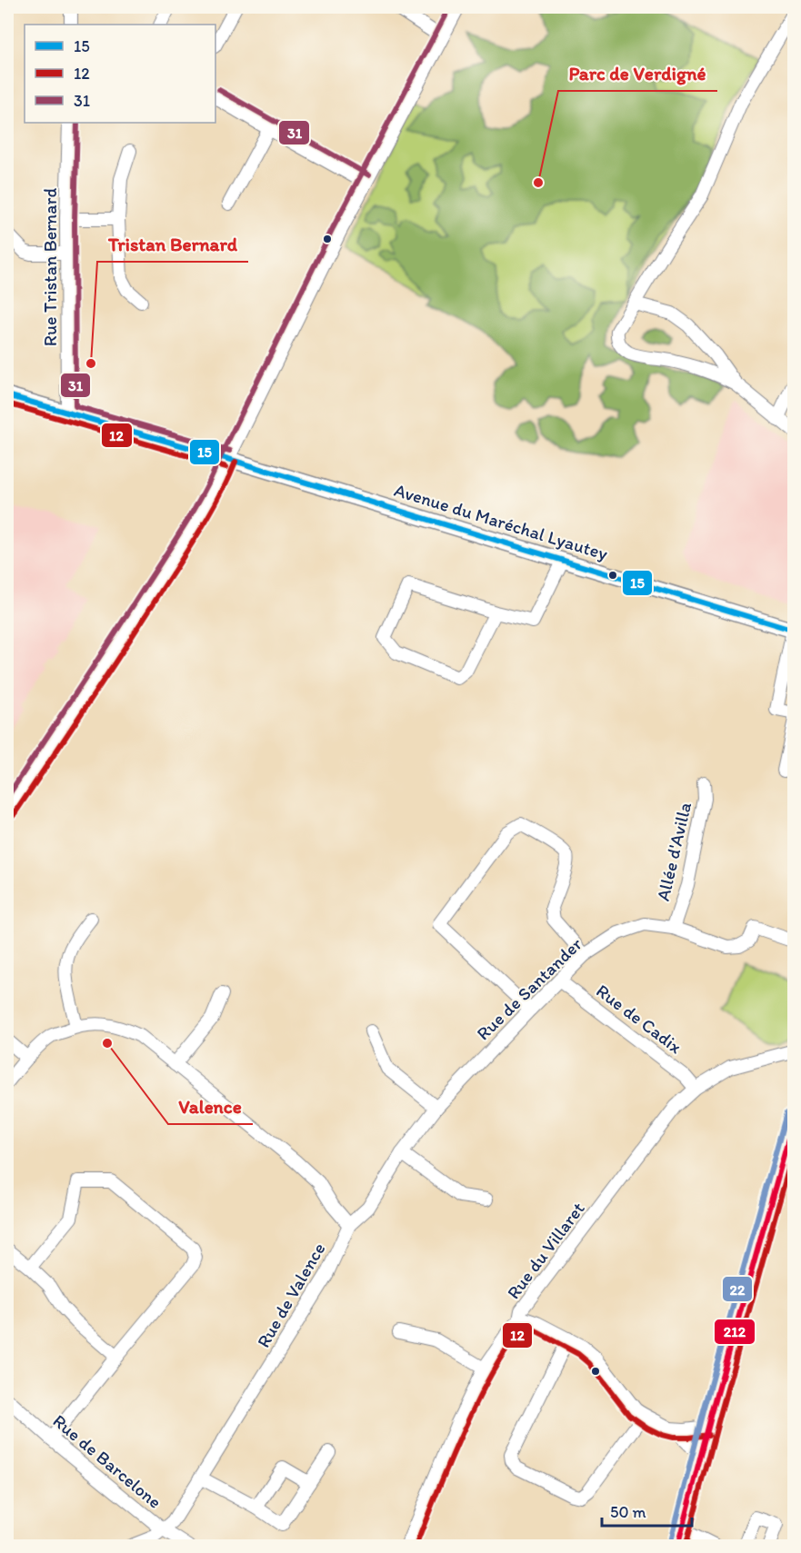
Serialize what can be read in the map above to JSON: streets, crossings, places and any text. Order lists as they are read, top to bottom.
{
  "streets": {
    "street": [
      "Rue Tristan Bernard",
      "Avenue du Maréchal Lyautey",
      "Allée d'Avilla",
      "Rue de Santander",
      "Rue de Cadix",
      "Rue du Villaret",
      "Rue de Valence",
      "Rue de Barcelone"
    ]
  },
  "crossings": [
    ["Rue Tristan Bernard", "Avenue du Maréchal Lyautey"],
    ["Allée d'Avilla", "Rue de Santander"],
    ["Rue de Santander", "Rue de Cadix"],
    ["Rue de Santander", "Rue de Valence"],
    ["Rue de Cadix", "Rue du Villaret"],
    ["Rue de Valence", "Rue de Barcelone"]
  ],
  "places": ["Parc de Verdigné", "Tristan Bernard", "Valence"],
  "lines": [
    "transit line 31",
    "transit line 15",
    "transit line 12",
    "transit line 22",
    "transit line 212"
  ],
  "legend": ["15", "12", "31"],
  "scale_bar": "50 m"
}
